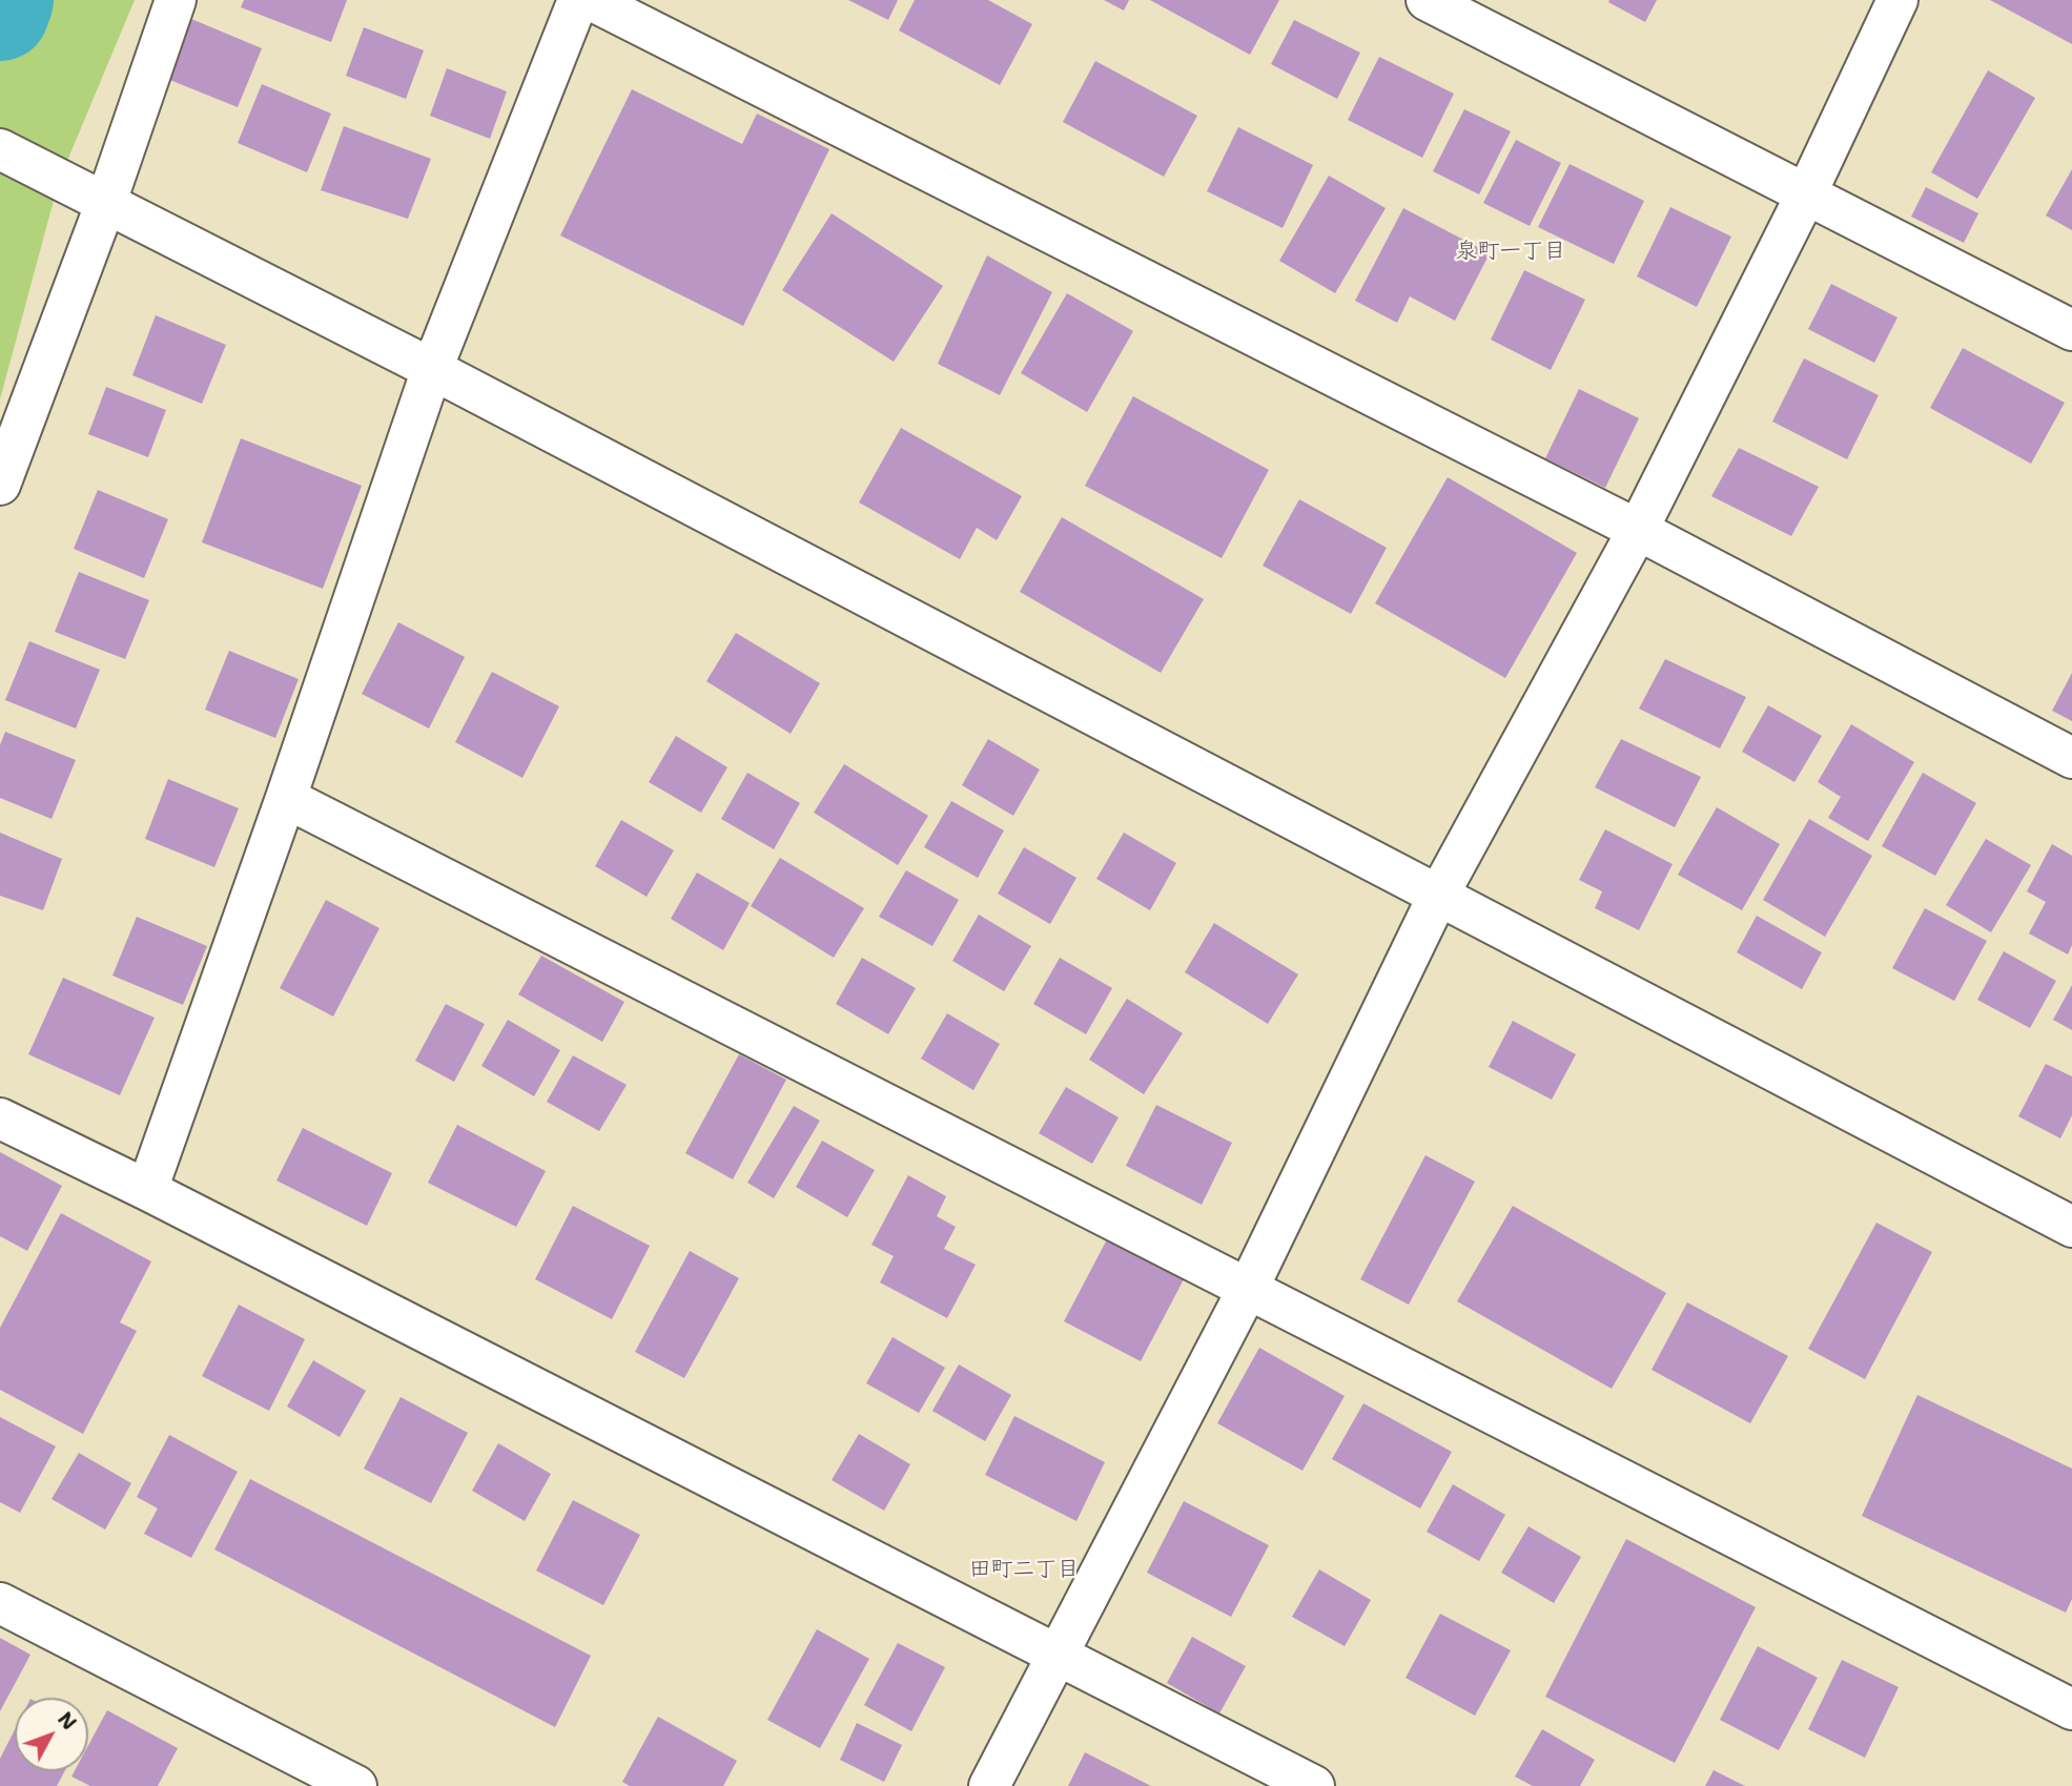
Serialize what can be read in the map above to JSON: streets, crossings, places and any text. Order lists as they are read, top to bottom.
{
  "districts": ["泉町一丁目", "田町二丁目"],
  "north": "top right"
}
